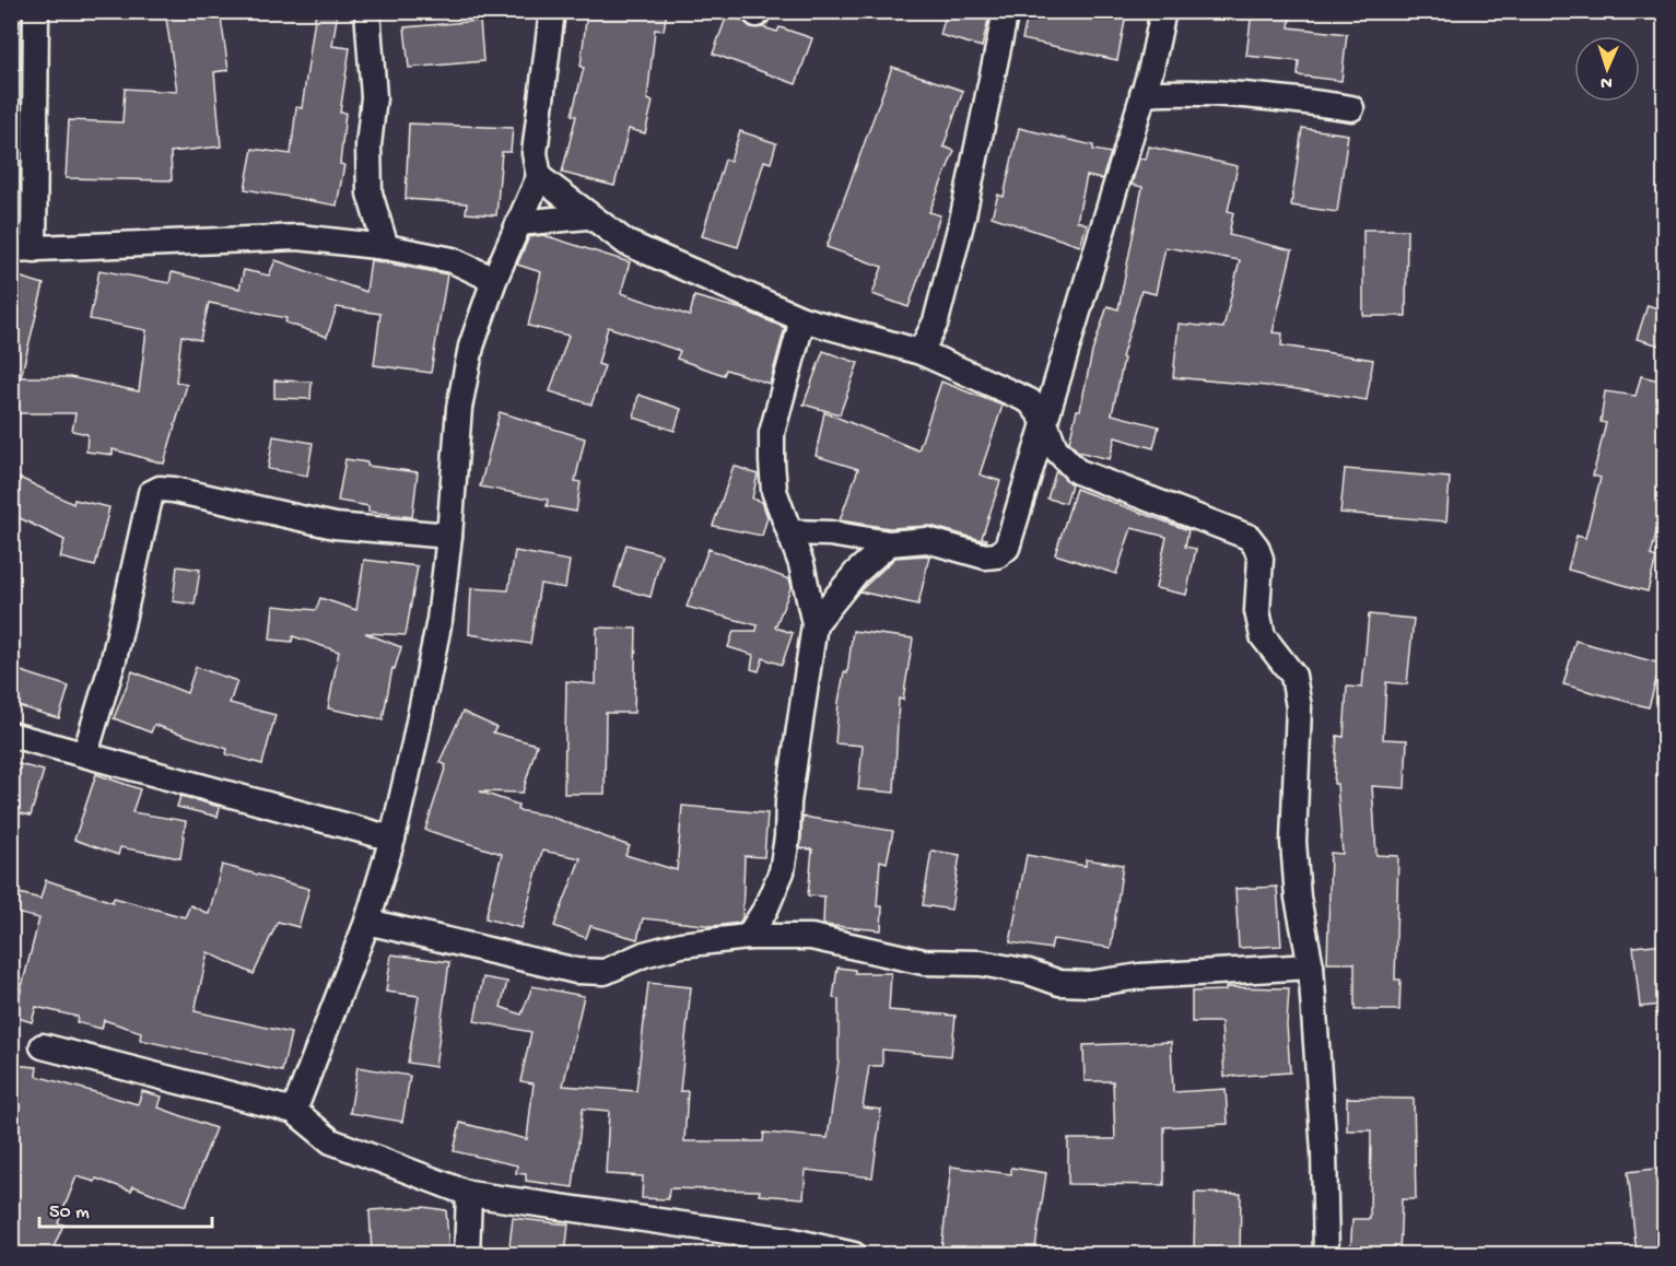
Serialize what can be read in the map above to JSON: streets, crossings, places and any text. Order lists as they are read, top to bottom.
{
  "scale_bar": "50 m",
  "north": "bottom"
}
